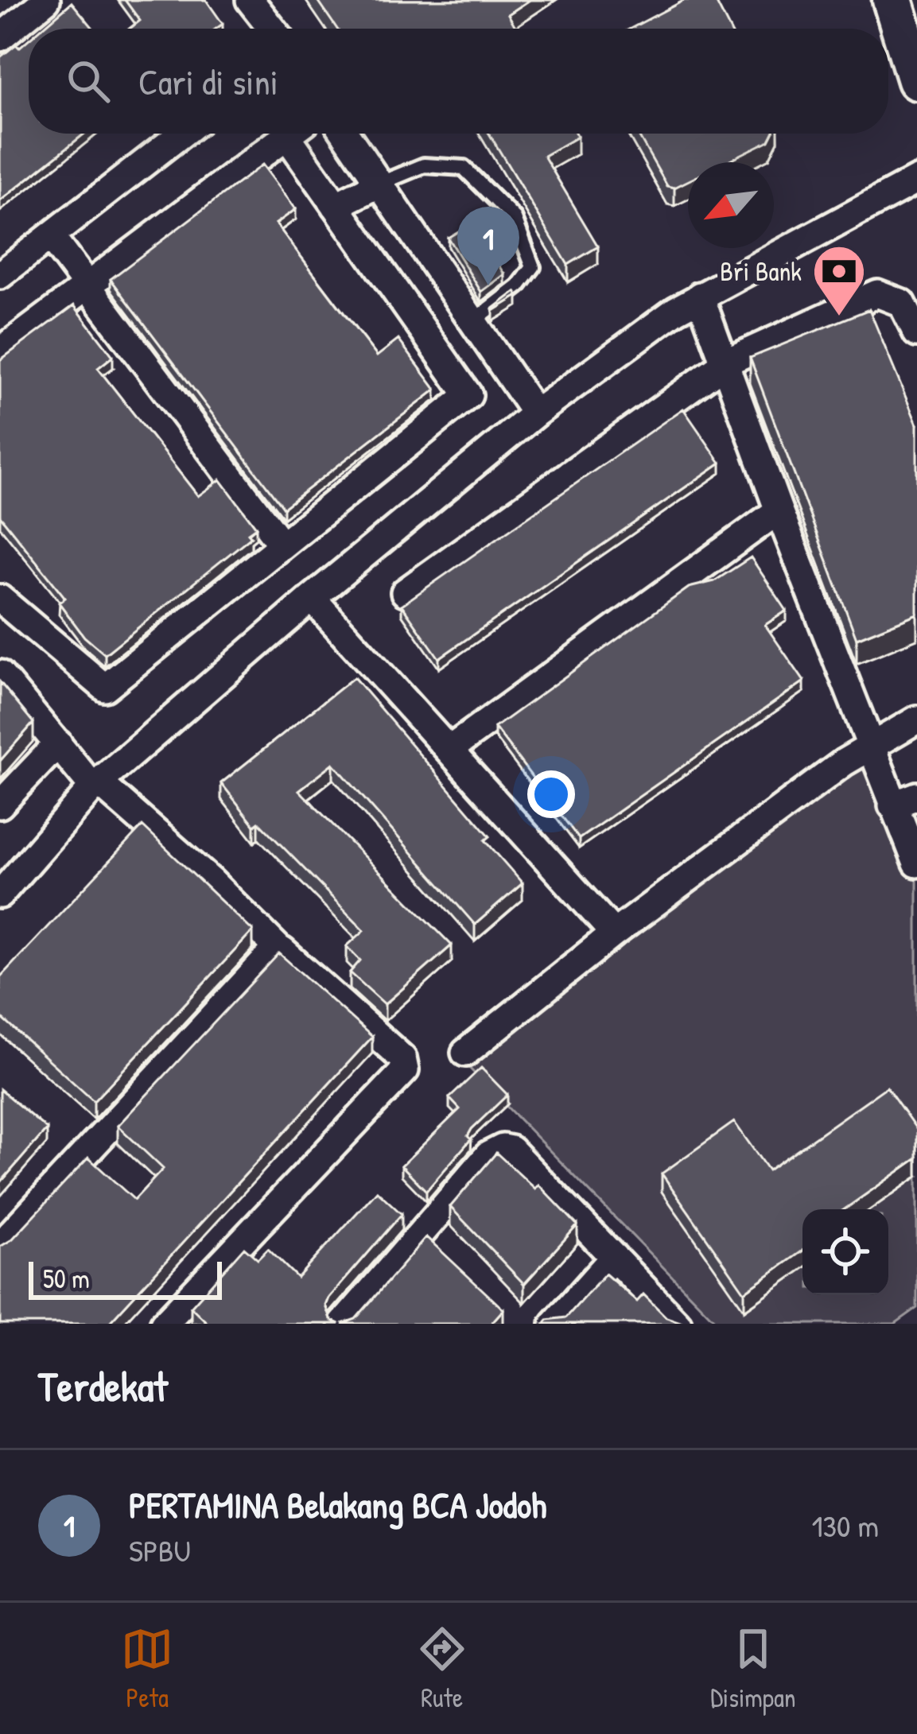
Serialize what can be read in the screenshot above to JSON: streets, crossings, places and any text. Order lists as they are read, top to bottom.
{
  "places": {
    "bank": ["Bri Bank"]
  },
  "scale_bar": "50 m",
  "north": "bottom left",
  "page": {
    "search": "Cari di sini",
    "pins": "1",
    "scale": "50 m",
    "heading": "Terdekat",
    "list": [
      {
        "mark": "1",
        "name": "PERTAMINA Belakang BCA Jodoh",
        "note": "SPBU",
        "value": "130 m"
      }
    ],
    "nav": ["Peta", "Rute", "Disimpan"]
  }
}
